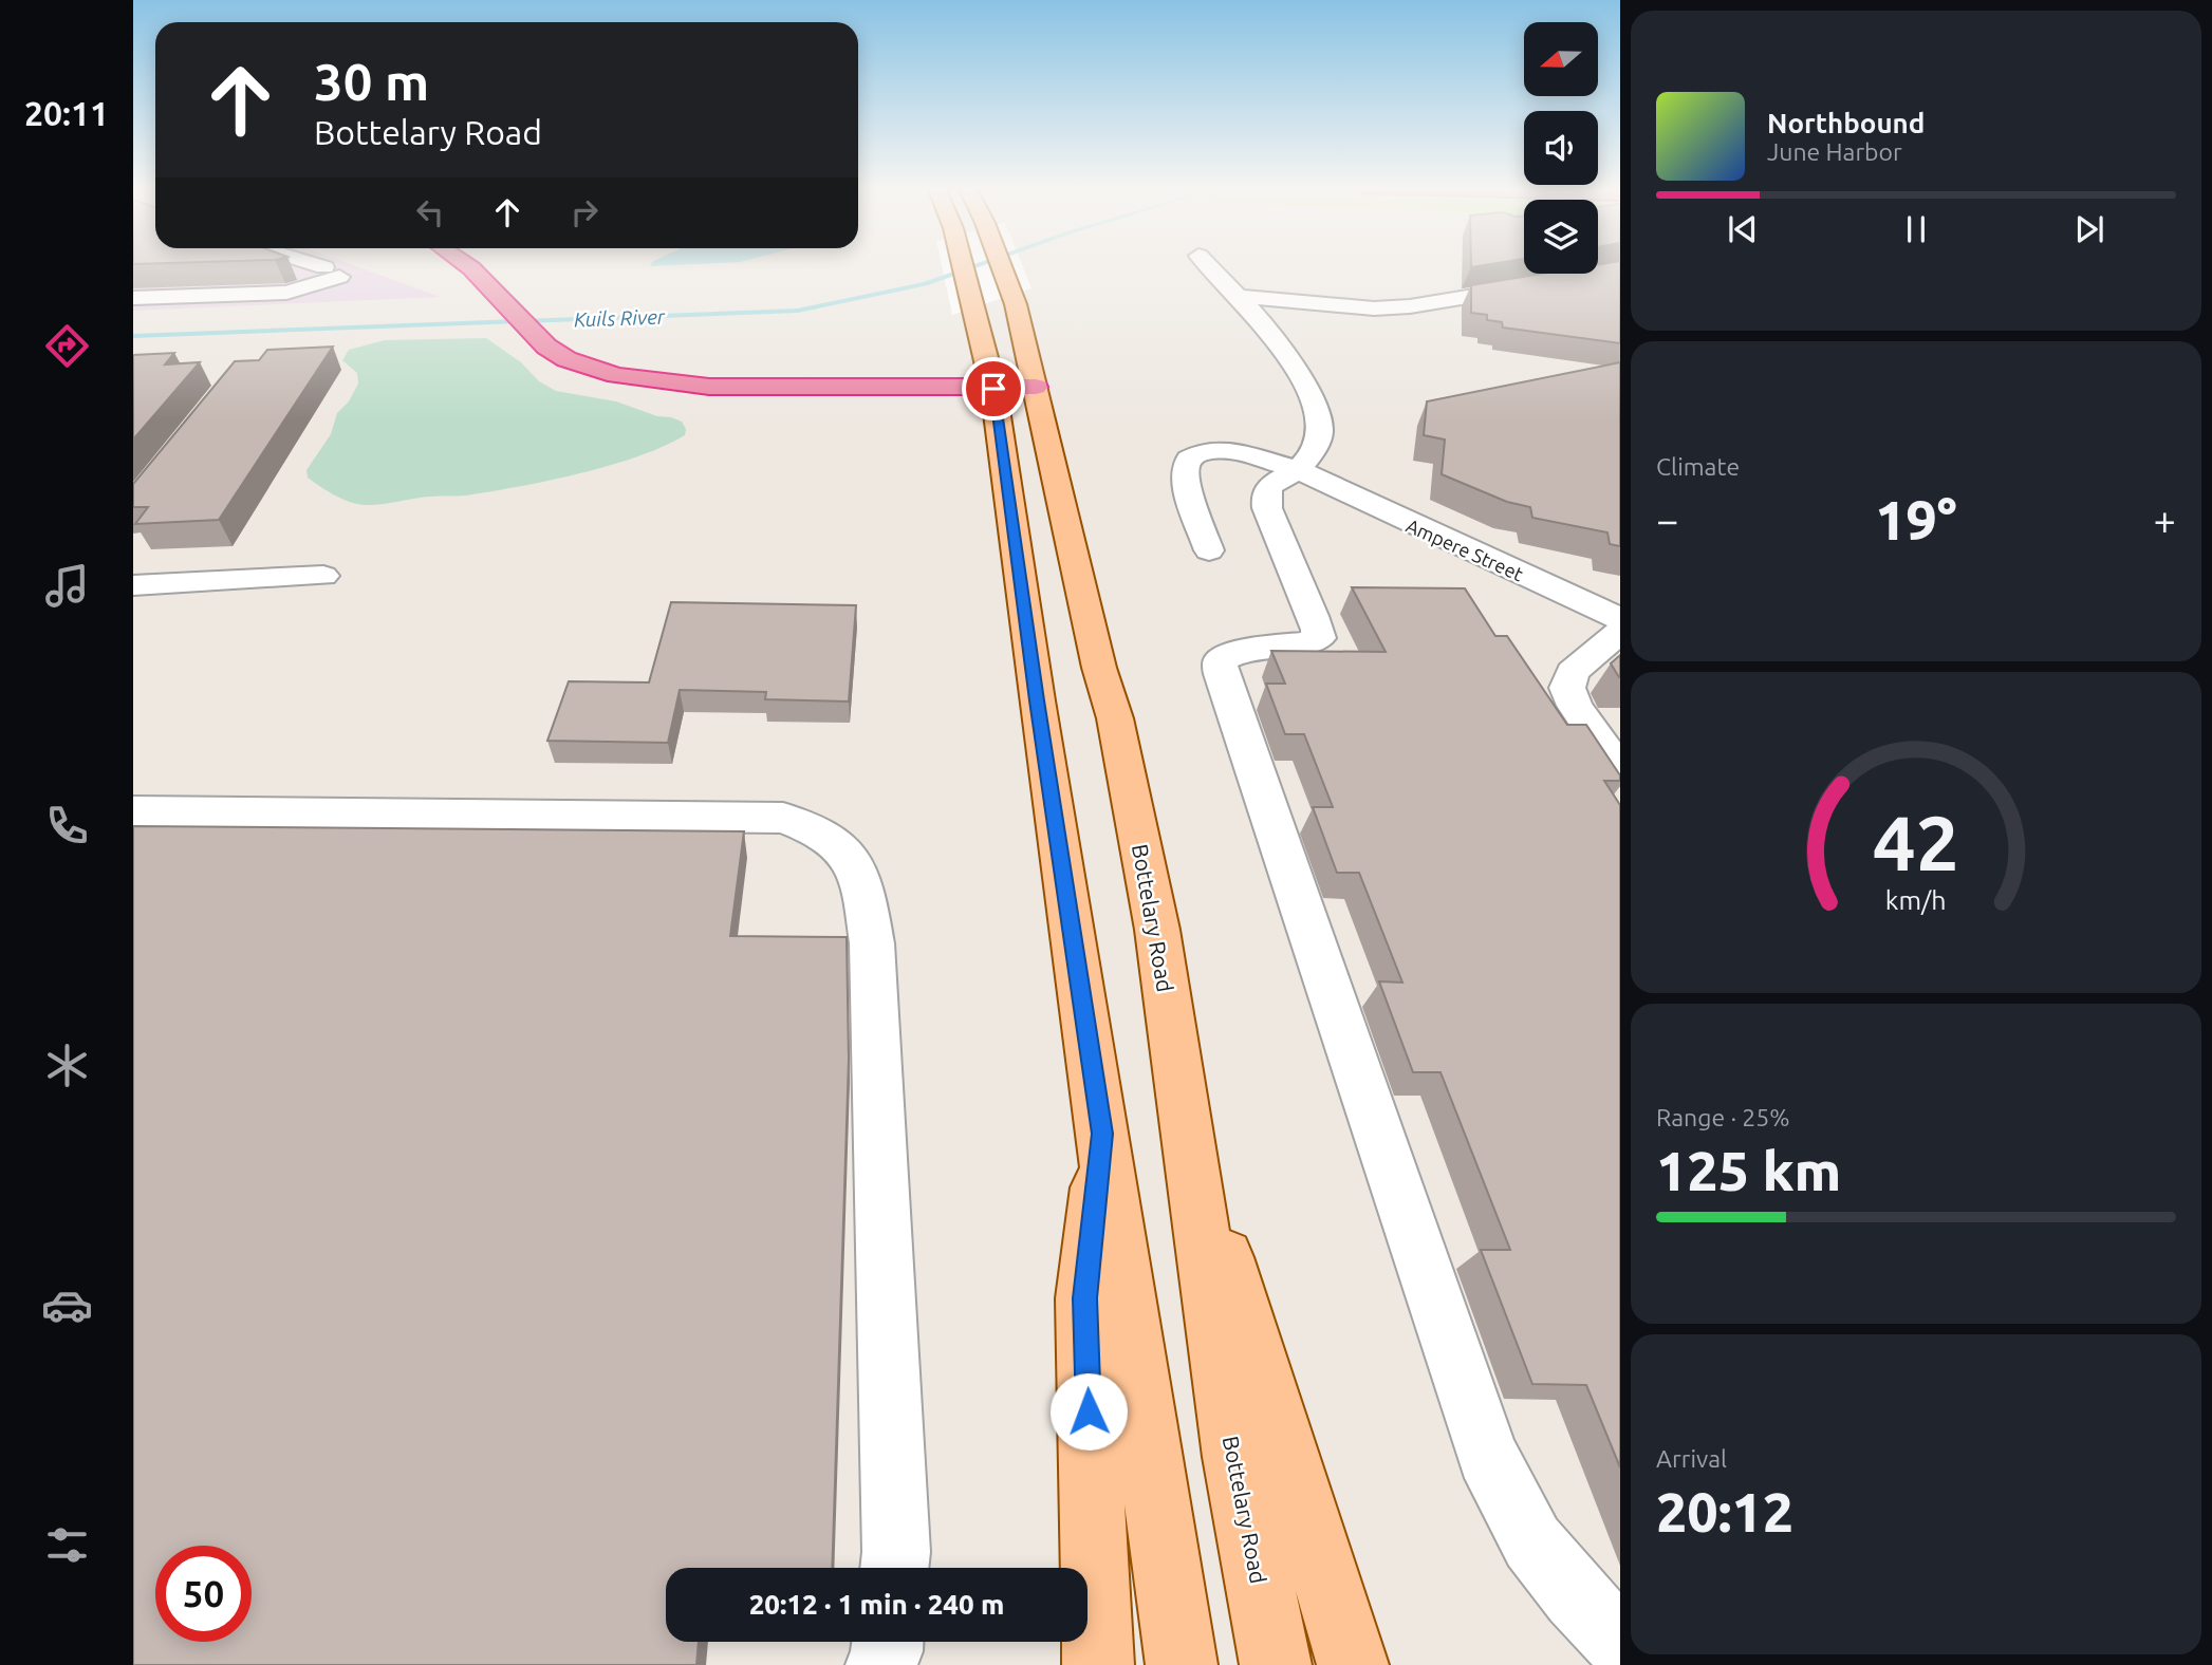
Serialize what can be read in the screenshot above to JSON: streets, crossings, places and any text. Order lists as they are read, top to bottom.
{
  "streets": {
    "main road": ["Bottelary Road"],
    "street": ["Ampere Street"]
  },
  "water": ["Kuils River"],
  "north": "left",
  "page": {
    "tabs": "20:11",
    "turn": ["30 m", "Bottelary Road"],
    "song": ["Northbound", "June Harbor"],
    "tile": [
      "Climate",
      ["Range · 25%", "125 km"],
      ["Arrival", "20:12"]
    ],
    "heat": ["−", "19°", "+"],
    "limit": "50",
    "trip": "20:12 · 1 min · 240 m",
    "gauge": ["42", "km/h"]
  }
}
